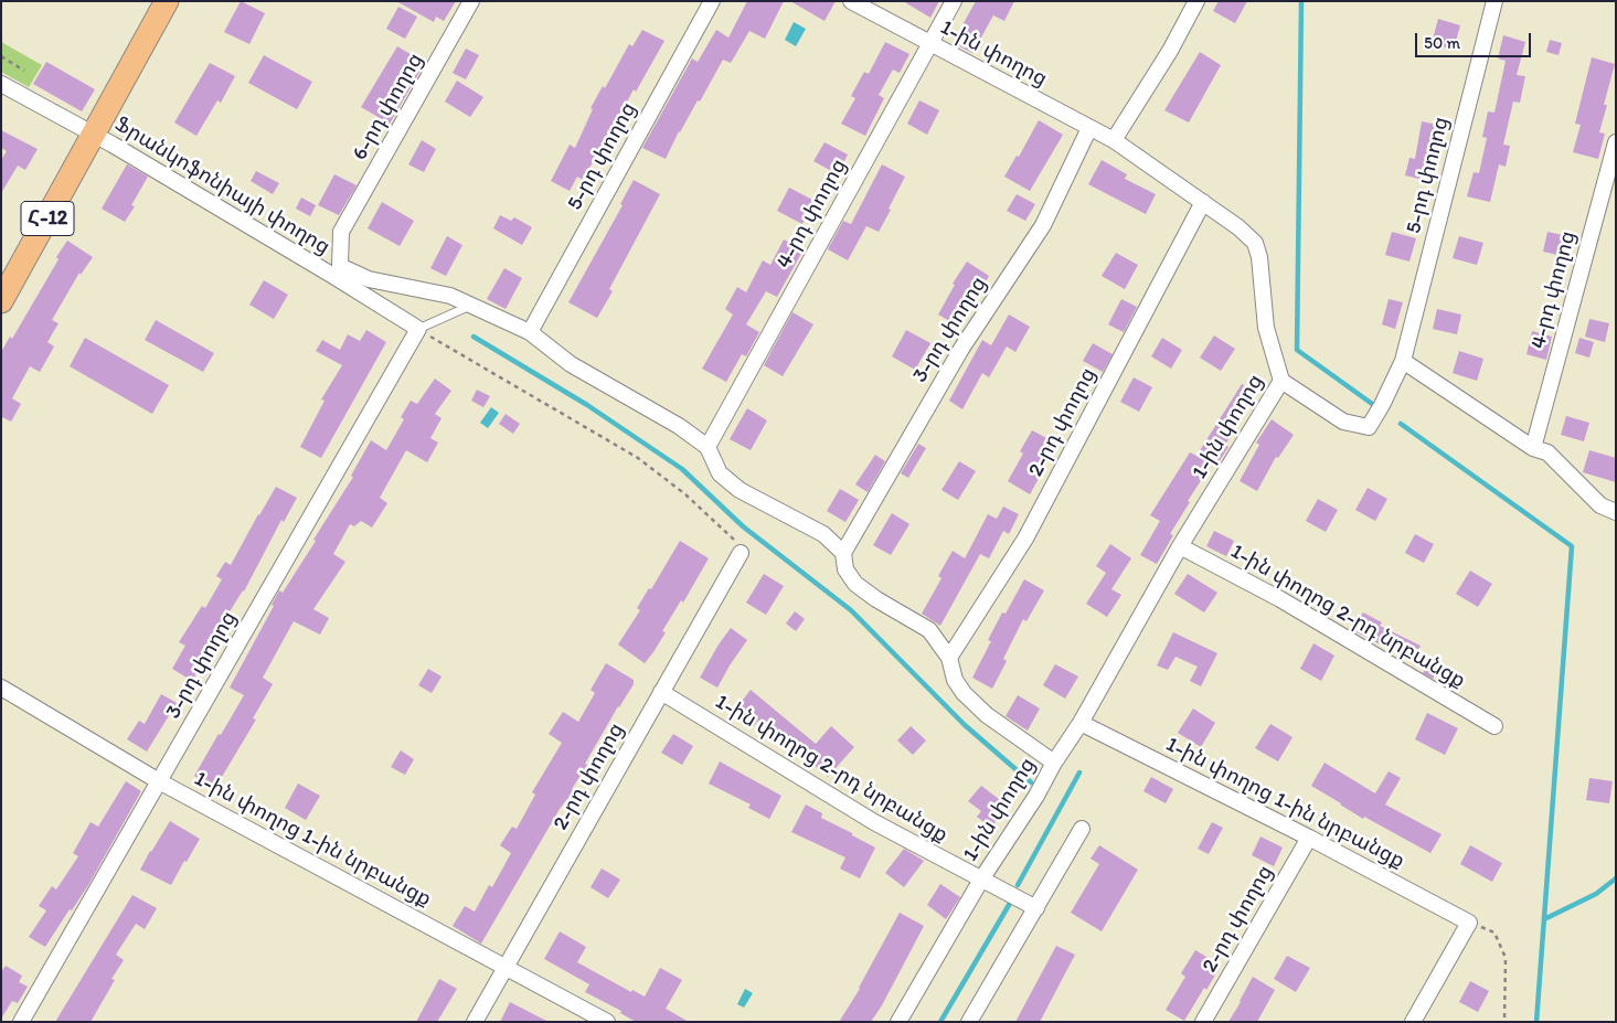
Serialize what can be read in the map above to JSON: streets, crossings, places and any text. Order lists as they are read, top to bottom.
{
  "streets": {
    "main road": ["Հ-12"],
    "street": [
      "1-ին փողոց",
      "6-րդ փողոց",
      "5-րդ փողոց",
      "Ֆրանկոֆոնիայի փողոց",
      "4-րդ փողոց",
      "3-րդ փողոց",
      "2-րդ փողոց",
      "1-ին փողոց 2-րդ նրբանցք",
      "1-ին փողոց 1-ին նրբանցք"
    ]
  },
  "crossings": [
    ["1-ին փողոց", "5-րդ փողոց"],
    ["1-ին փողոց", "4-րդ փողոց"],
    ["1-ին փողոց", "3-րդ փողոց"],
    ["1-ին փողոց", "2-րդ փողոց"],
    ["1-ին փողոց", "1-ին փողոց 2-րդ նրբանցք"],
    ["1-ին փողոց", "1-ին փողոց 1-ին նրբանցք"],
    ["6-րդ փողոց", "Ֆրանկոֆոնիայի փողոց"],
    ["Ֆրանկոֆոնիայի փողոց", "Հ-12"],
    ["Ֆրանկոֆոնիայի փողոց", "3-րդ փողոց"],
    ["3-րդ փողոց", "1-ին փողոց 1-ին նրբանցք"],
    ["2-րդ փողոց", "1-ին փողոց 2-րդ նրբանցք"],
    ["2-րդ փողոց", "1-ին փողոց 1-ին նրբանցք"]
  ],
  "scale_bar": "50 m"
}
